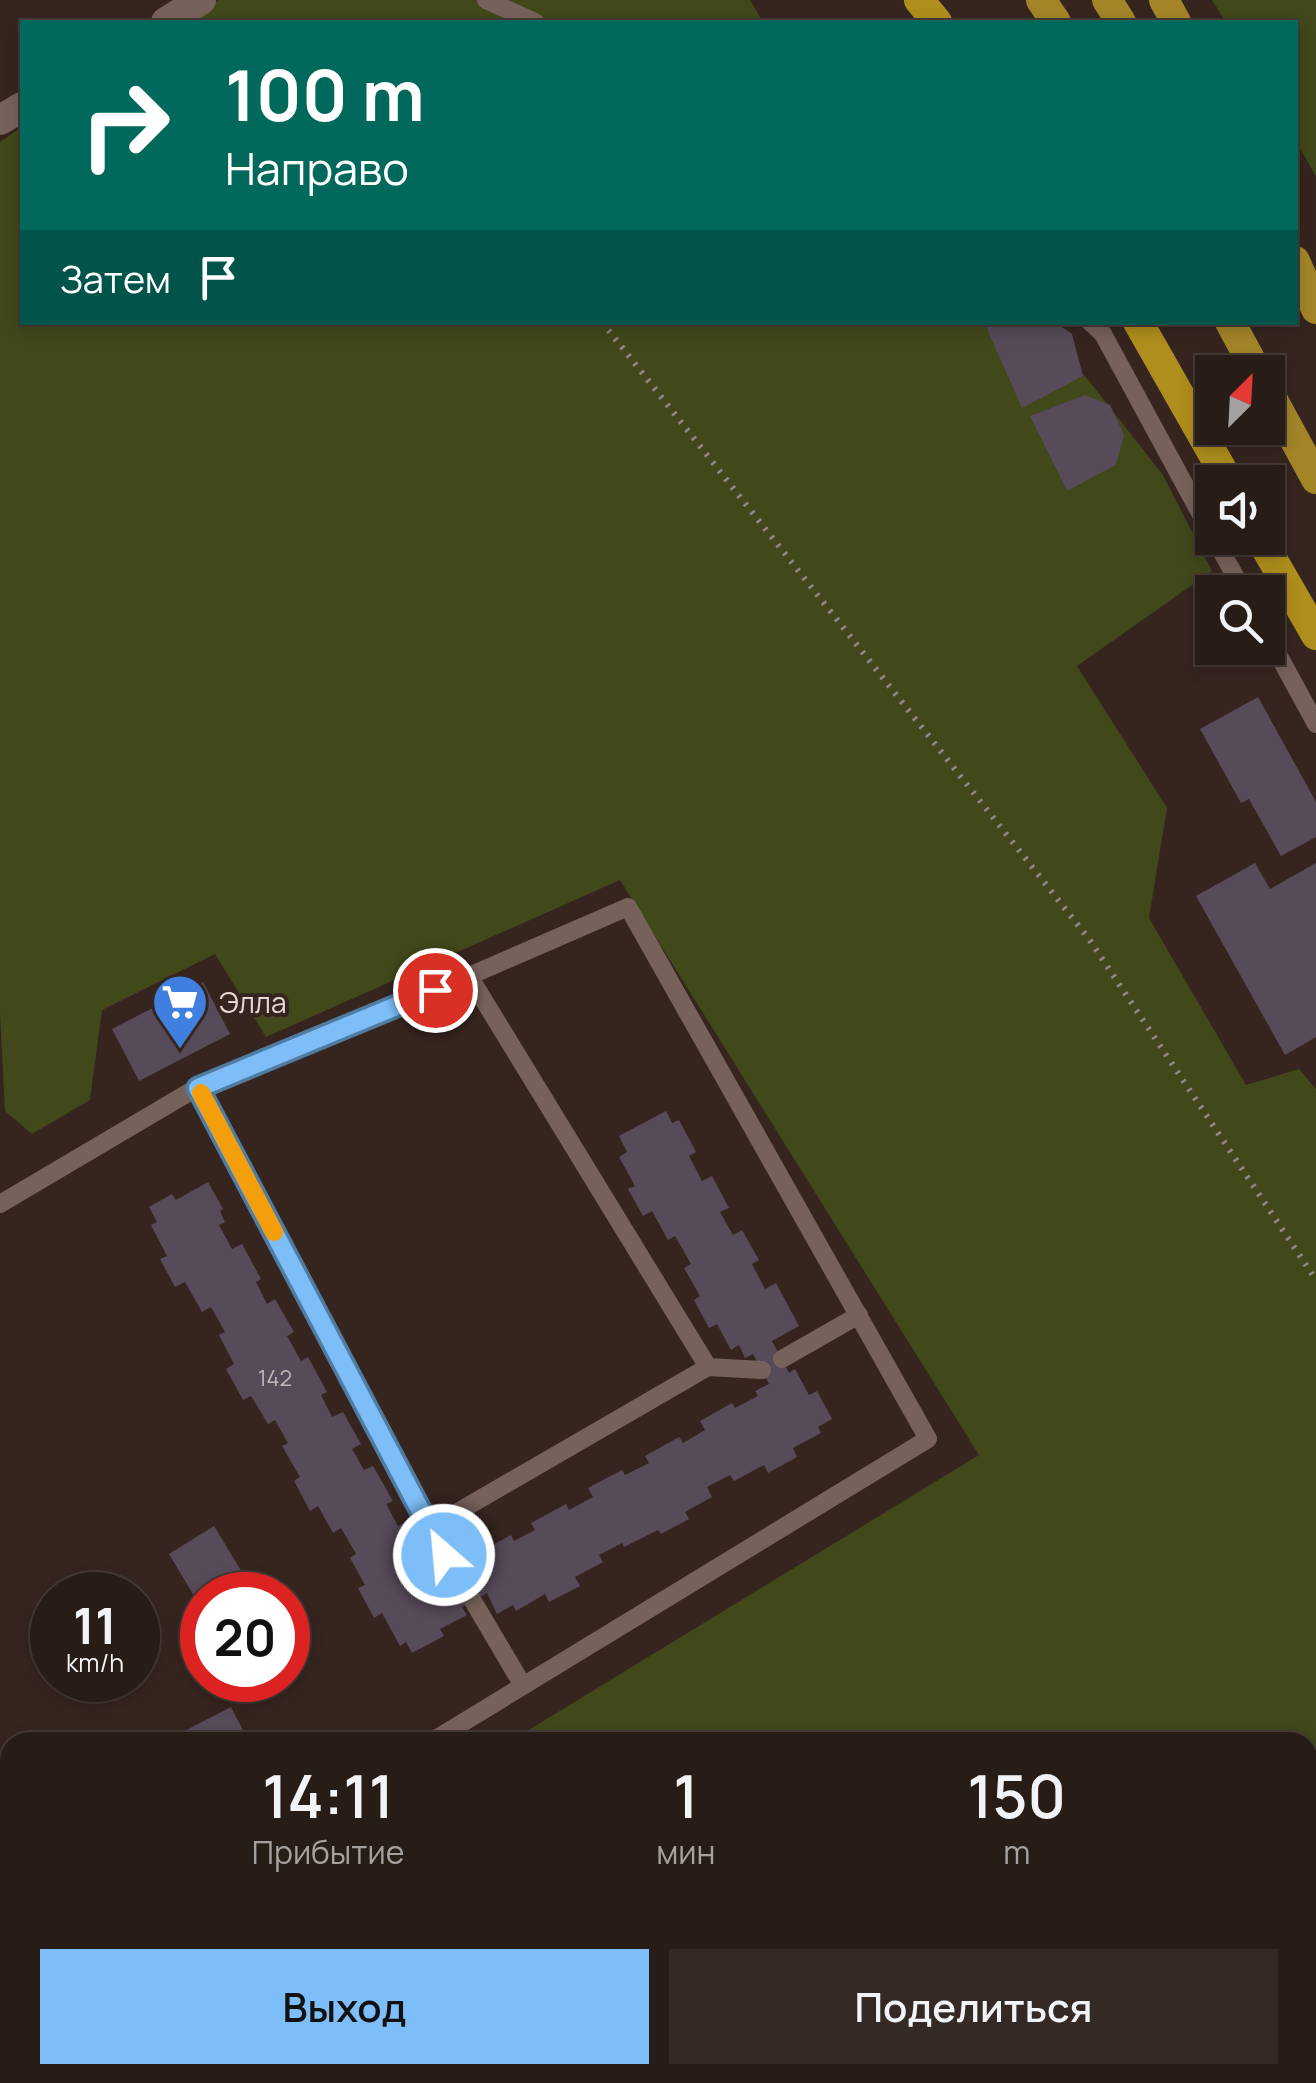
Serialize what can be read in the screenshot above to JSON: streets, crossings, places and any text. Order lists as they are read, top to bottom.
{
  "places": {
    "supermarket": ["Элла"]
  },
  "house_numbers": ["142"],
  "north": "top right",
  "page": {
    "turn": ["100 m", "Направо"],
    "then": "Затем",
    "speed": "11 km/h",
    "limit": "20",
    "eta": [
      "14:11",
      "Прибытие",
      "1",
      "мин",
      "150",
      "m"
    ],
    "buttons": ["Выход", "Поделиться"]
  }
}
